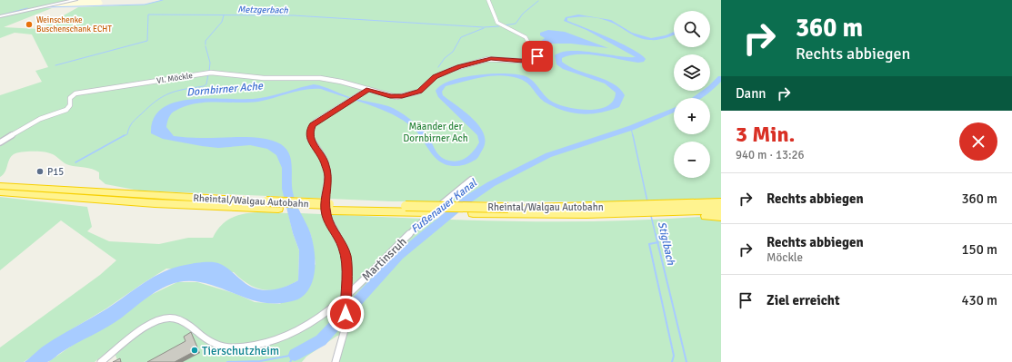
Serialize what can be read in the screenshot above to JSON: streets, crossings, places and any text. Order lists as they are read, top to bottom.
{
  "streets": {
    "highway": ["Rheintal/Walgau Autobahn"],
    "street": ["VI. Möckle", "Martinsruh"]
  },
  "water": [
    "Metzgerbach",
    "Dornbirner Ache",
    "Fußenauer Kanal",
    "Stiglbach"
  ],
  "parks": ["Mäander der Dornbirner Ach"],
  "places": ["Weinschenke Buschenschank ECHT", "P15", "Tierschutzheim"],
  "page": {
    "turn": ["360 m", "Rechts abbiegen"],
    "map_buttons": ["+", "−"],
    "then": "Dann",
    "heading": ["3 Min.", "940 m · 13:26"],
    "list": [
      {
        "name": "Rechts abbiegen",
        "value": "360 m"
      },
      {
        "name": "Rechts abbiegen",
        "note": "Möckle",
        "value": "150 m"
      },
      {
        "name": "Ziel erreicht",
        "value": "430 m"
      }
    ]
  }
}
